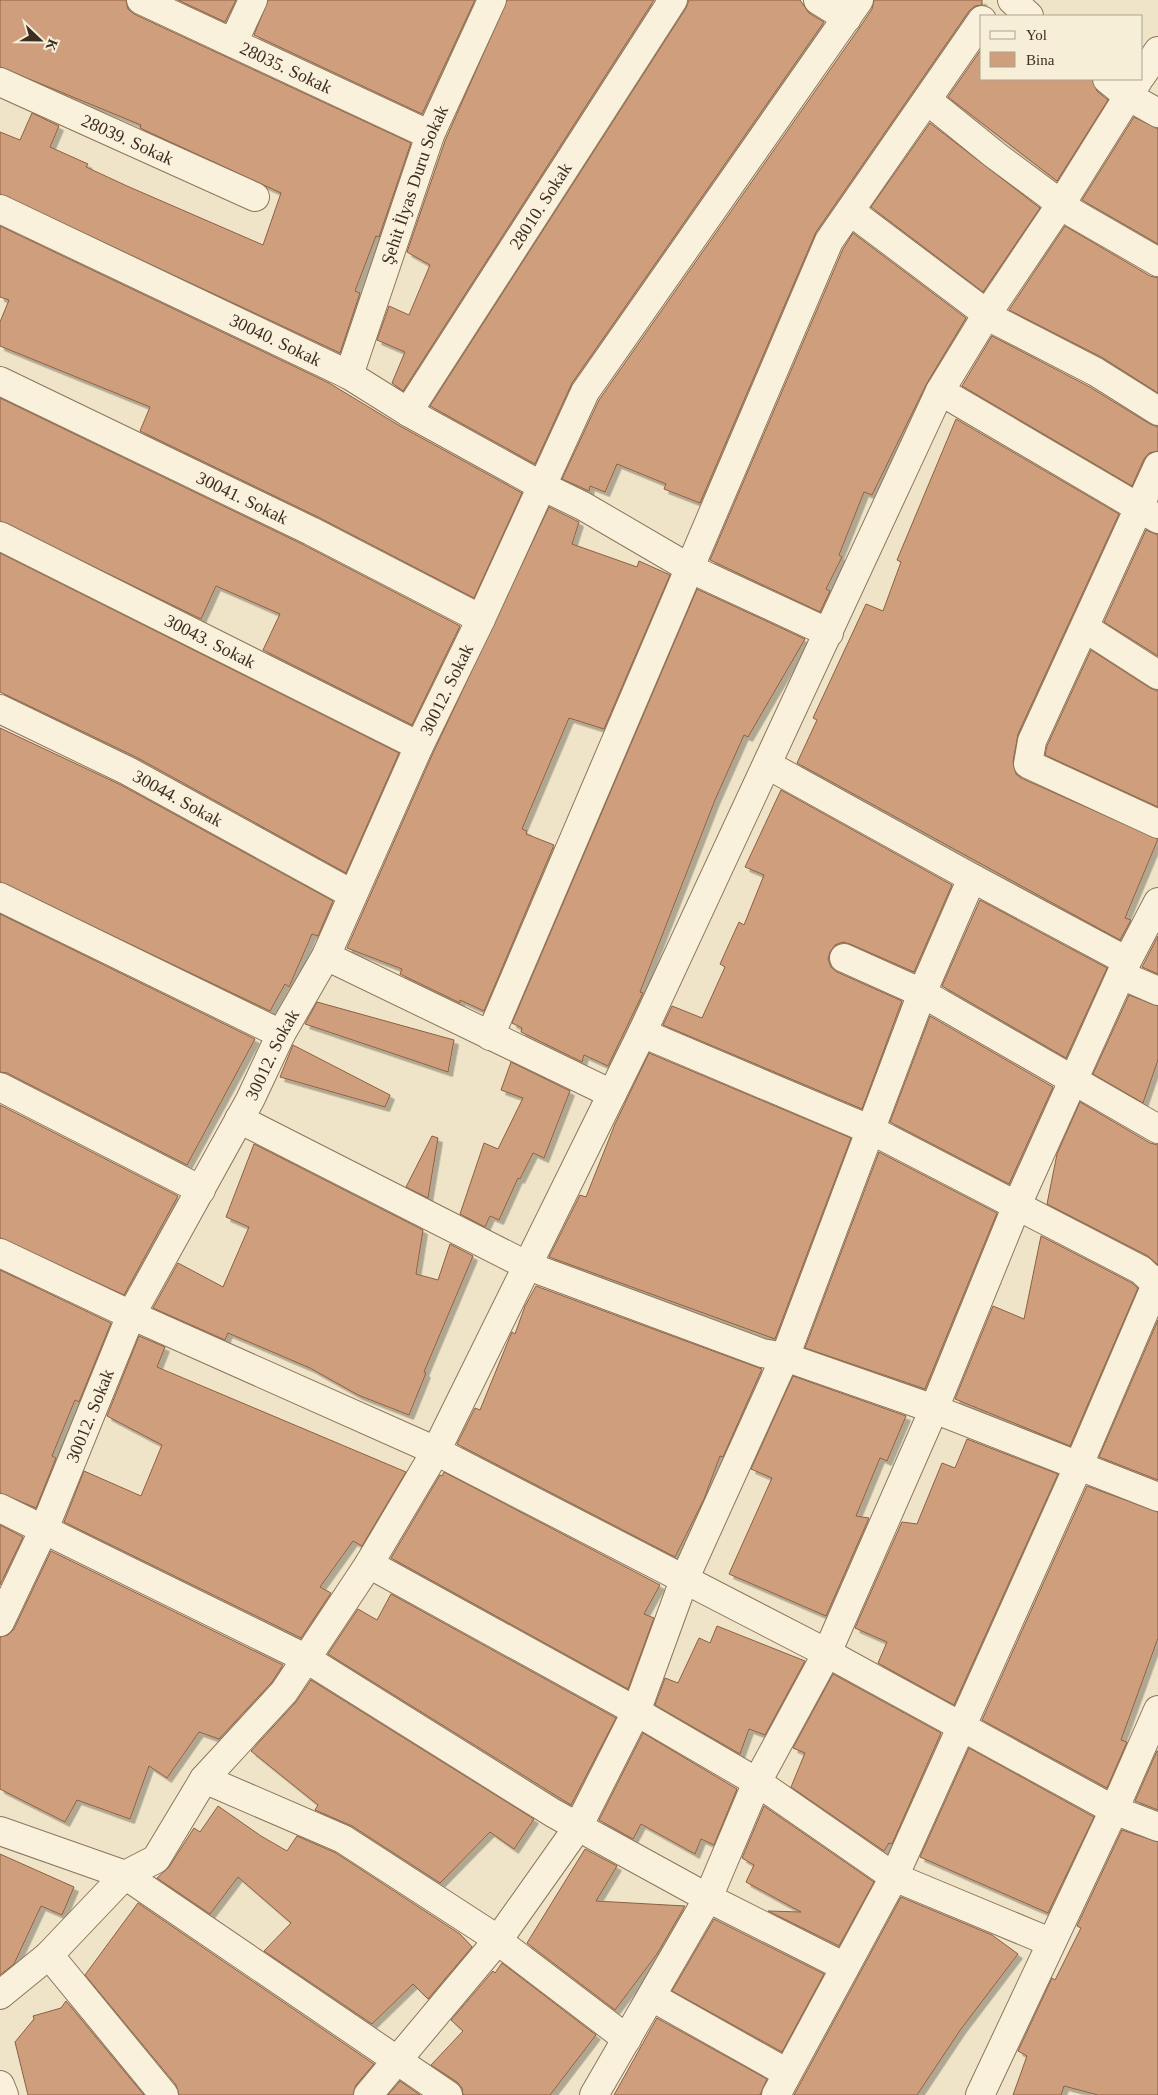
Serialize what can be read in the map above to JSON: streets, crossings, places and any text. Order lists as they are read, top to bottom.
{
  "streets": {
    "street": [
      "28035. Sokak",
      "28039. Sokak",
      "Şehit İlyas Duru Sokak",
      "28010. Sokak",
      "30040. Sokak",
      "30041. Sokak",
      "30043. Sokak",
      "30012. Sokak",
      "30044. Sokak"
    ]
  },
  "crossings": [
    ["28035. Sokak", "Şehit İlyas Duru Sokak"],
    ["Şehit İlyas Duru Sokak", "30040. Sokak"],
    ["28010. Sokak", "30040. Sokak"],
    ["30040. Sokak", "30012. Sokak"],
    ["30041. Sokak", "30012. Sokak"],
    ["30043. Sokak", "30012. Sokak"],
    ["30012. Sokak", "30044. Sokak"]
  ],
  "legend": ["Yol", "Bina"],
  "north": "right"
}
